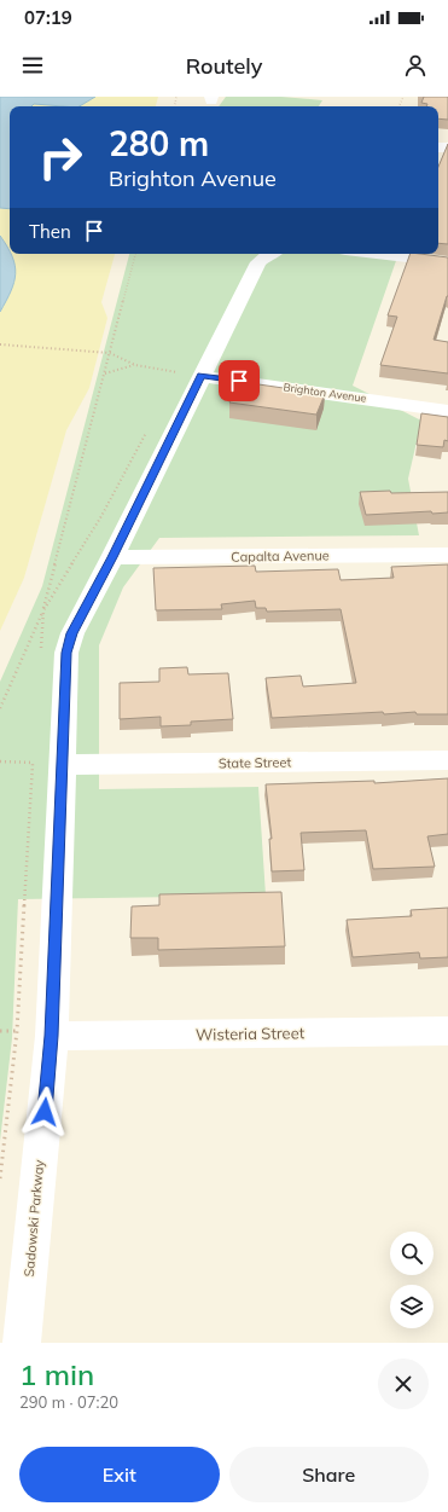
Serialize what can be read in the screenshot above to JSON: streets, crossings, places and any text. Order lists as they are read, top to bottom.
{
  "streets": {
    "street": [
      "Brighton Avenue",
      "Capalta Avenue",
      "State Street",
      "Wisteria Street",
      "Sadowski Parkway"
    ]
  },
  "crossings": [
    ["Brighton Avenue", "Sadowski Parkway"],
    ["Capalta Avenue", "Sadowski Parkway"],
    ["State Street", "Sadowski Parkway"],
    ["Wisteria Street", "Sadowski Parkway"]
  ],
  "page": {
    "status": "07:19",
    "header": "Routely",
    "turn": ["280 m", "Brighton Avenue"],
    "then": "Then",
    "heading": ["1 min", "290 m · 07:20"],
    "buttons": ["Exit", "Share"]
  }
}
